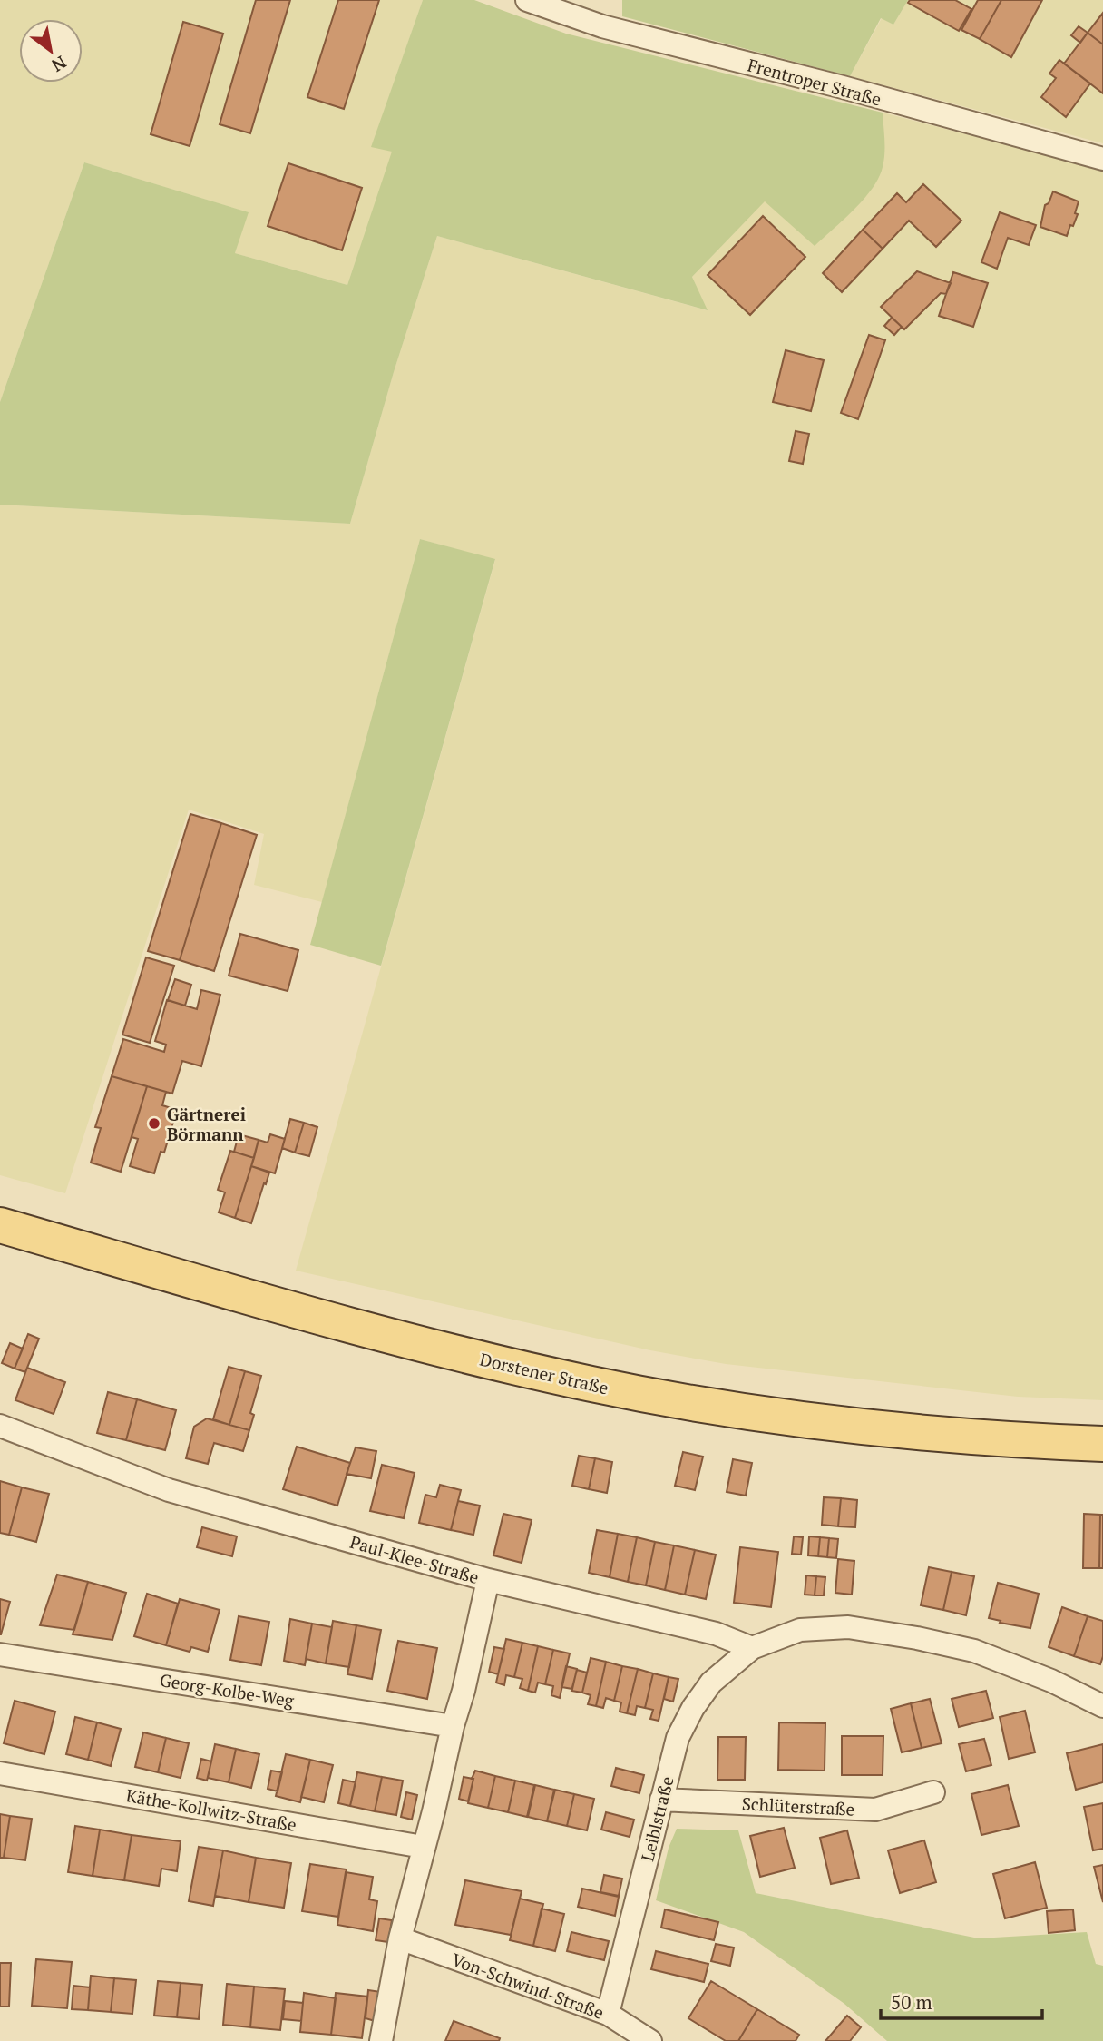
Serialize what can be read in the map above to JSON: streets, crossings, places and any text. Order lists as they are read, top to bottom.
{
  "streets": {
    "main road": ["Dorstener Straße"],
    "street": [
      "Frentroper Straße",
      "Paul-Klee-Straße",
      "Georg-Kolbe-Weg",
      "Schlüterstraße",
      "Käthe-Kollwitz-Straße",
      "Leiblstraße",
      "Von-Schwind-Straße"
    ]
  },
  "crossings": [
    ["Paul-Klee-Straße", "Georg-Kolbe-Weg"],
    ["Paul-Klee-Straße", "Käthe-Kollwitz-Straße"],
    ["Paul-Klee-Straße", "Von-Schwind-Straße"],
    ["Schlüterstraße", "Leiblstraße"],
    ["Leiblstraße", "Von-Schwind-Straße"]
  ],
  "places": ["Gärtnerei Börmann"],
  "scale_bar": "50 m",
  "north": "bottom right"
}
